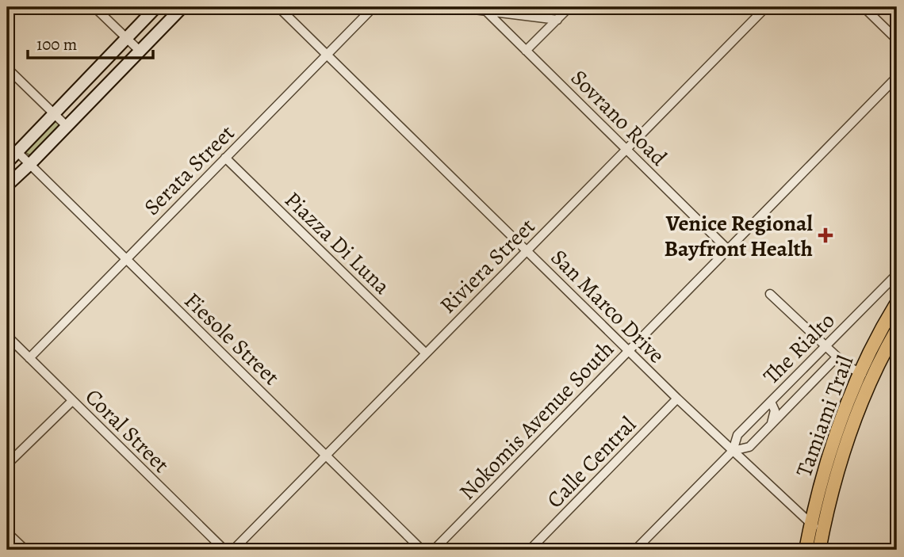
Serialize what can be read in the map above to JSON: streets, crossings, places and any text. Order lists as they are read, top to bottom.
{
  "streets": {
    "main road": ["Tamiami Trail"],
    "street": [
      "Sovrano Road",
      "Serata Street",
      "Piazza Di Luna",
      "Riviera Street",
      "San Marco Drive",
      "Fiesole Street",
      "The Rialto",
      "Nokomis Avenue South",
      "Coral Street",
      "Calle Central"
    ]
  },
  "crossings": [
    ["Sovrano Road", "Riviera Street"],
    ["Sovrano Road", "Nokomis Avenue South"],
    ["Serata Street", "Piazza Di Luna"],
    ["Serata Street", "San Marco Drive"],
    ["Serata Street", "Fiesole Street"],
    ["Serata Street", "Coral Street"],
    ["Piazza Di Luna", "Riviera Street"],
    ["Riviera Street", "San Marco Drive"],
    ["Riviera Street", "Fiesole Street"],
    ["San Marco Drive", "The Rialto"],
    ["San Marco Drive", "Tamiami Trail"],
    ["San Marco Drive", "Nokomis Avenue South"],
    ["San Marco Drive", "Calle Central"]
  ],
  "places": {
    "health": ["Venice Regional Bayfront Health"]
  },
  "scale_bar": "100 m"
}
